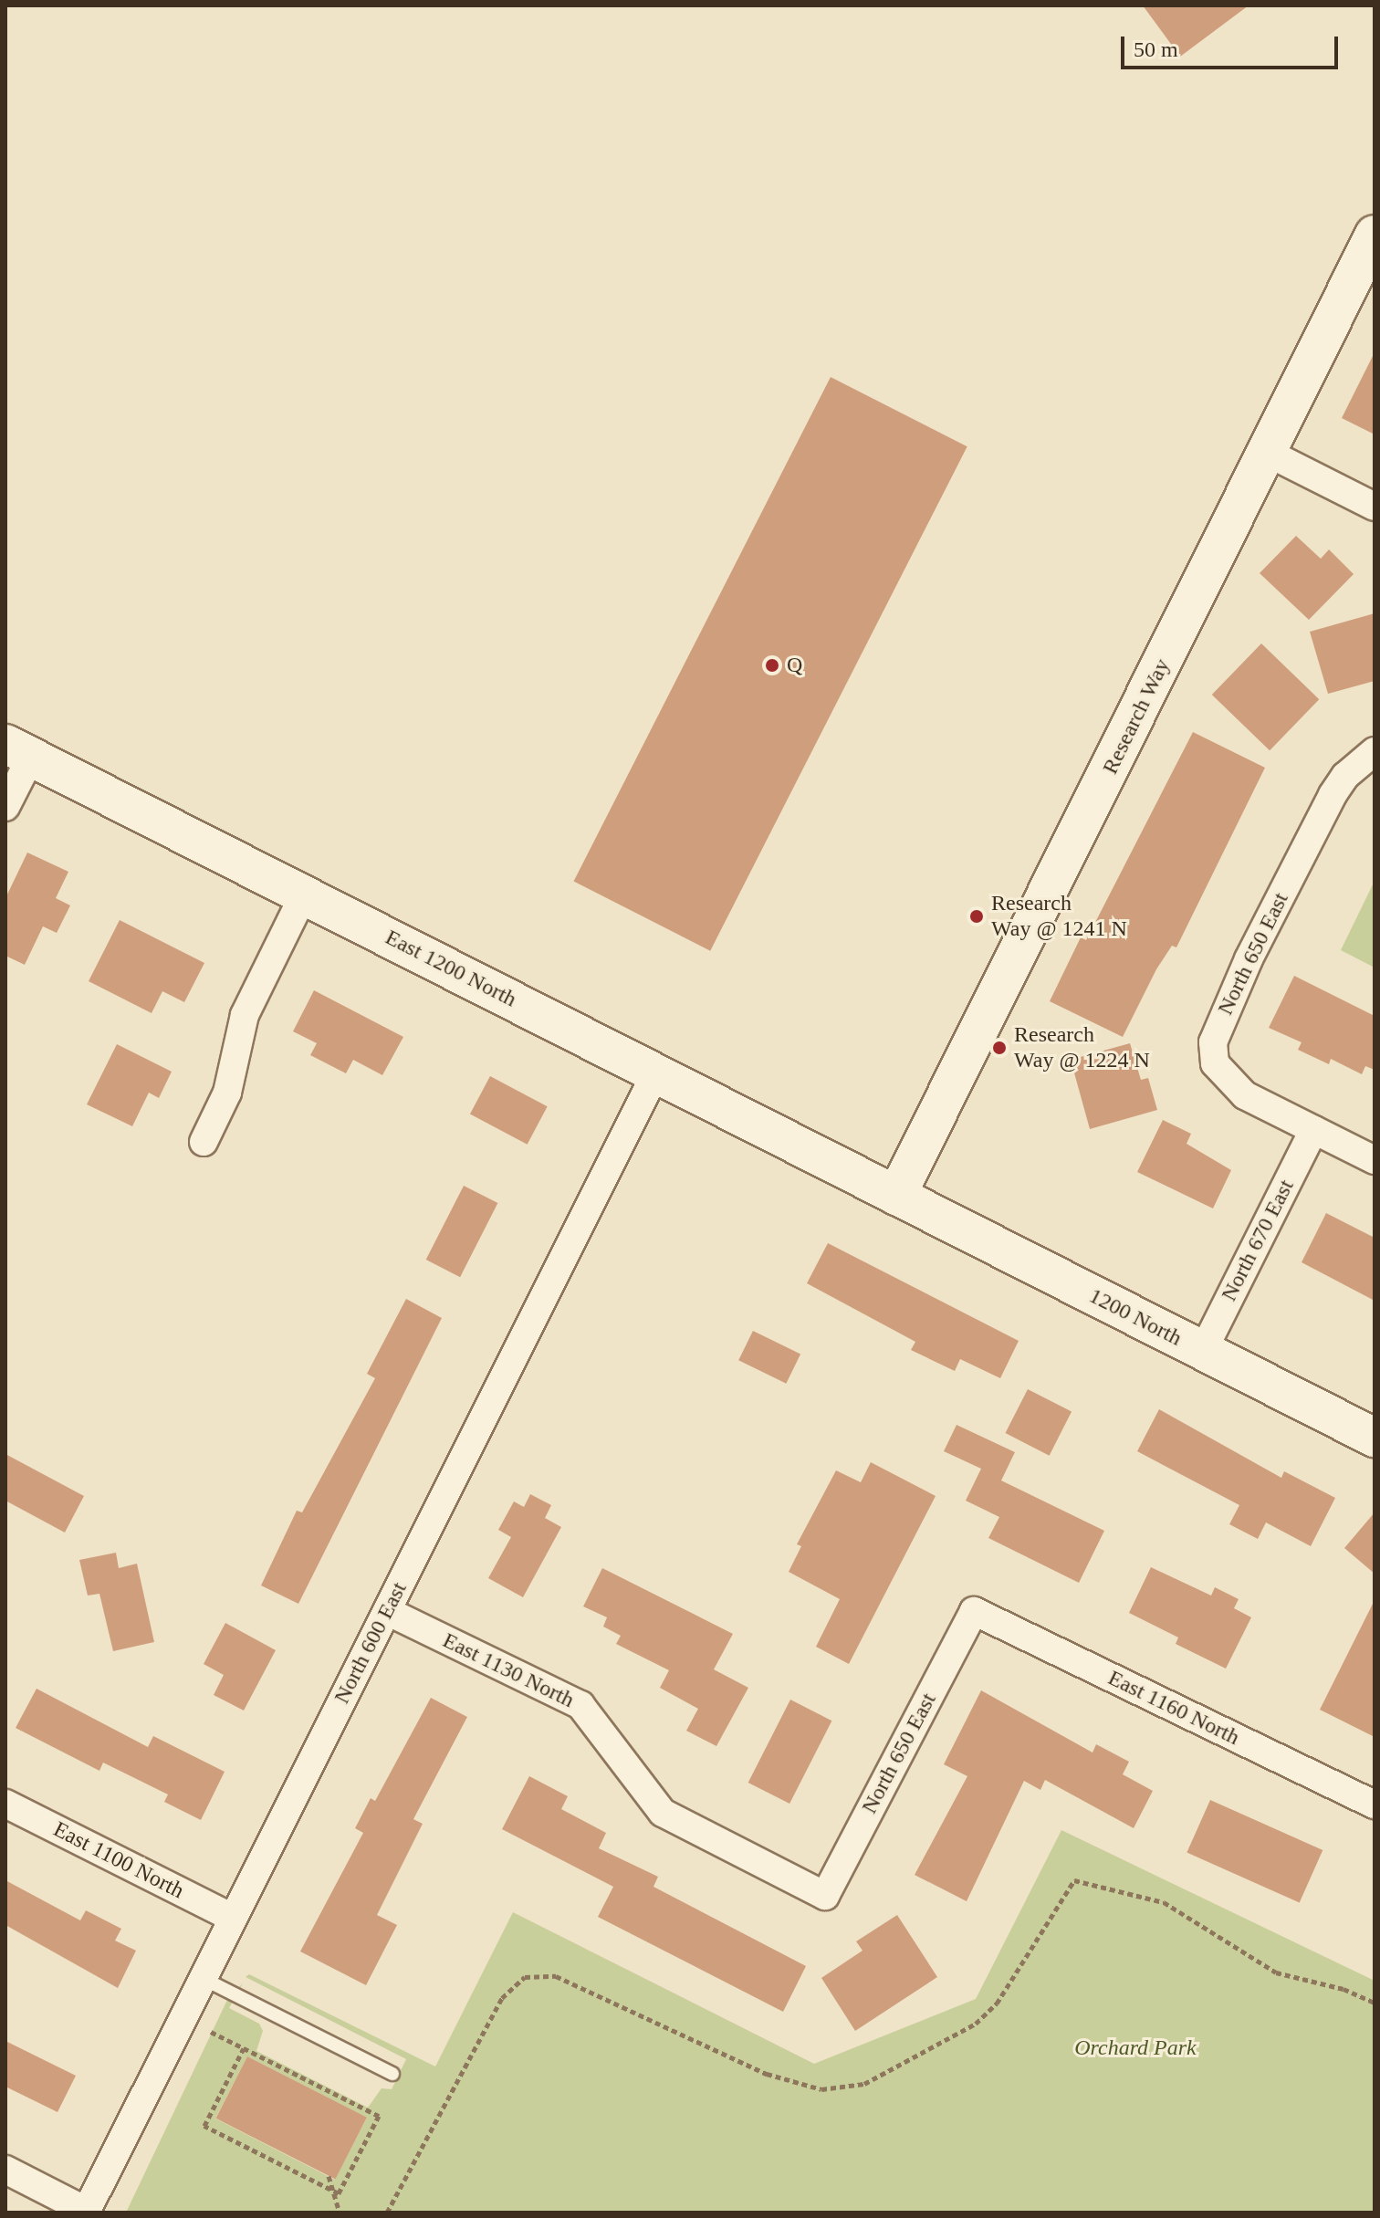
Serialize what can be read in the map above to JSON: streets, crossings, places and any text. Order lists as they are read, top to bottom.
{
  "streets": {
    "street": [
      "Research Way",
      "North 650 East",
      "East 1200 North",
      "North 670 East",
      "1200 North",
      "North 600 East",
      "East 1130 North",
      "East 1160 North",
      "East 1100 North"
    ]
  },
  "crossings": [
    ["Research Way", "East 1200 North"],
    ["Research Way", "1200 North"],
    ["North 650 East", "North 670 East"],
    ["North 650 East", "East 1130 North"],
    ["North 650 East", "East 1160 North"],
    ["East 1200 North", "1200 North"],
    ["East 1200 North", "North 600 East"],
    ["North 670 East", "1200 North"],
    ["North 600 East", "East 1130 North"],
    ["North 600 East", "East 1100 North"]
  ],
  "parks": ["Orchard Park"],
  "places": ["Q", "Research Way @ 1241 N", "Research Way @ 1224 N"],
  "scale_bar": "50 m"
}
